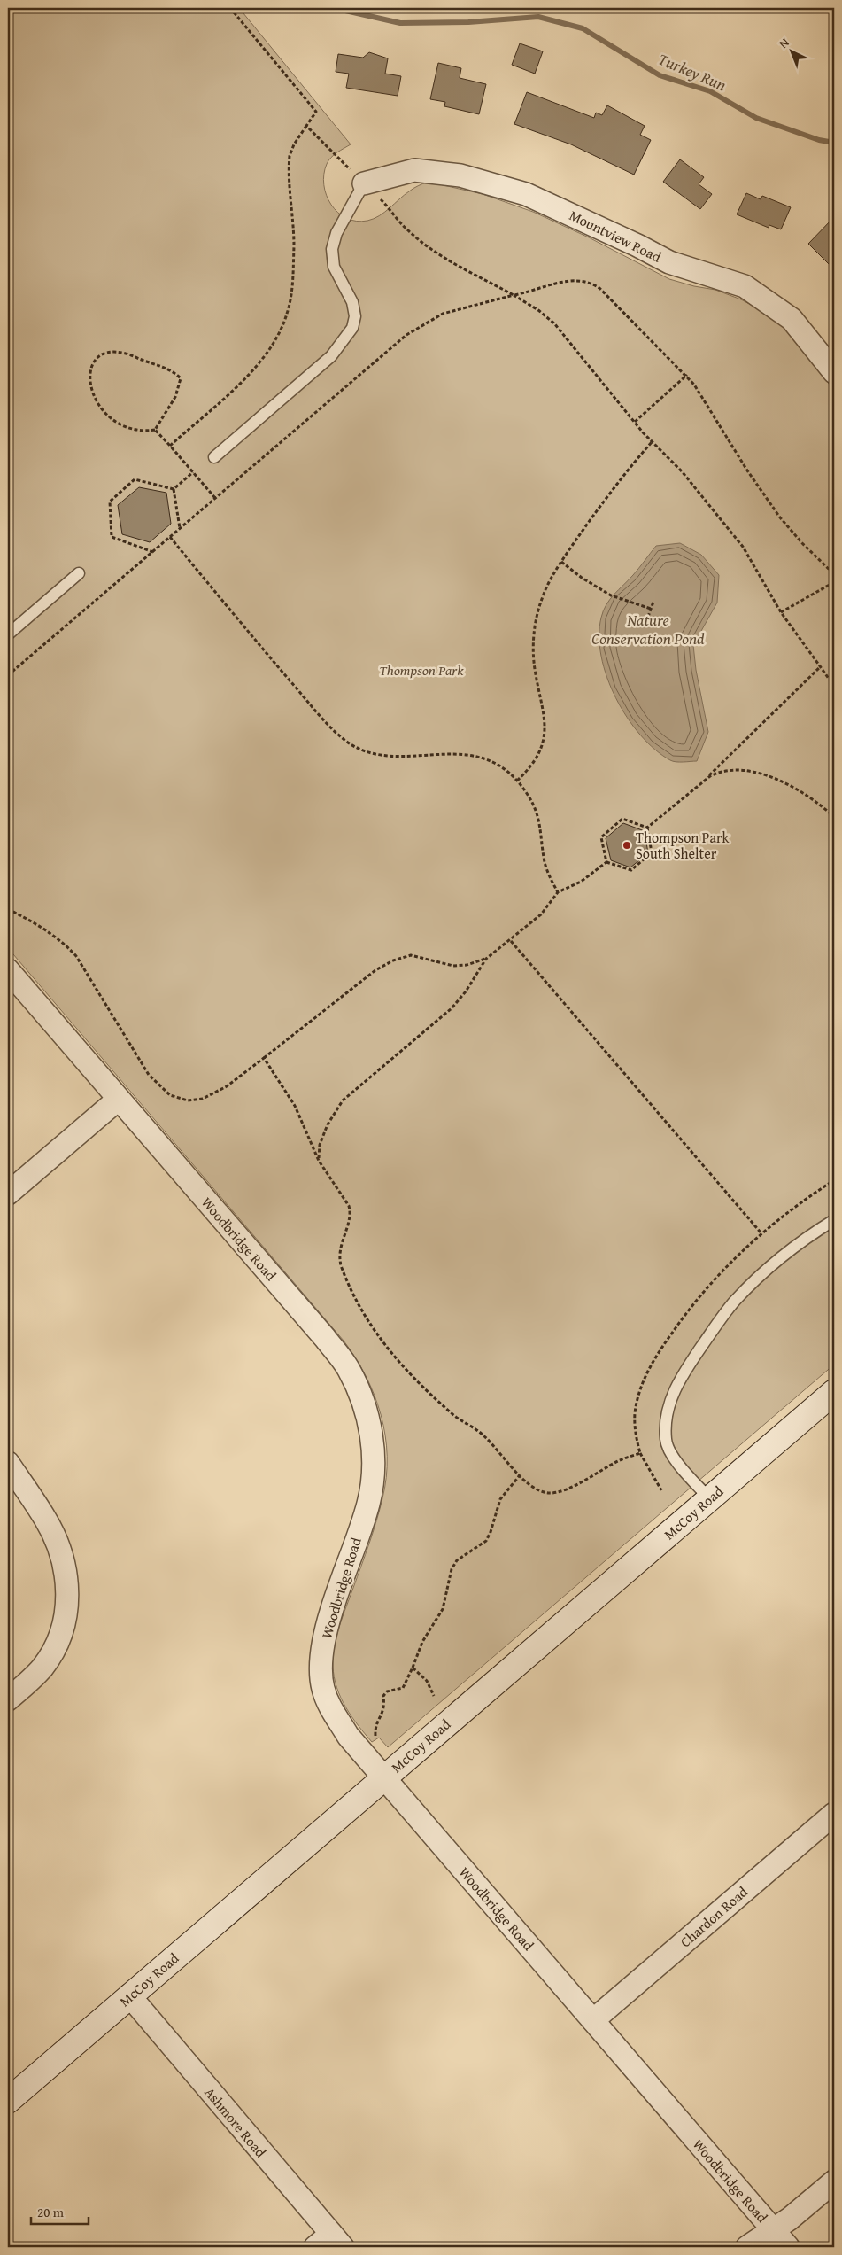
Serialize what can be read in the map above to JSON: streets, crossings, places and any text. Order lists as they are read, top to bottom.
{
  "streets": {
    "main road": ["McCoy Road"],
    "street": [
      "Mountview Road",
      "Woodbridge Road",
      "Chardon Road",
      "Ashmore Road"
    ]
  },
  "crossings": [
    ["Woodbridge Road", "McCoy Road"],
    ["Woodbridge Road", "Chardon Road"],
    ["McCoy Road", "Ashmore Road"]
  ],
  "water": ["Turkey Run", "Nature Conservation Pond"],
  "parks": ["Thompson Park"],
  "places": ["Thompson Park South Shelter"],
  "scale_bar": "20 m",
  "north": "top left"
}
